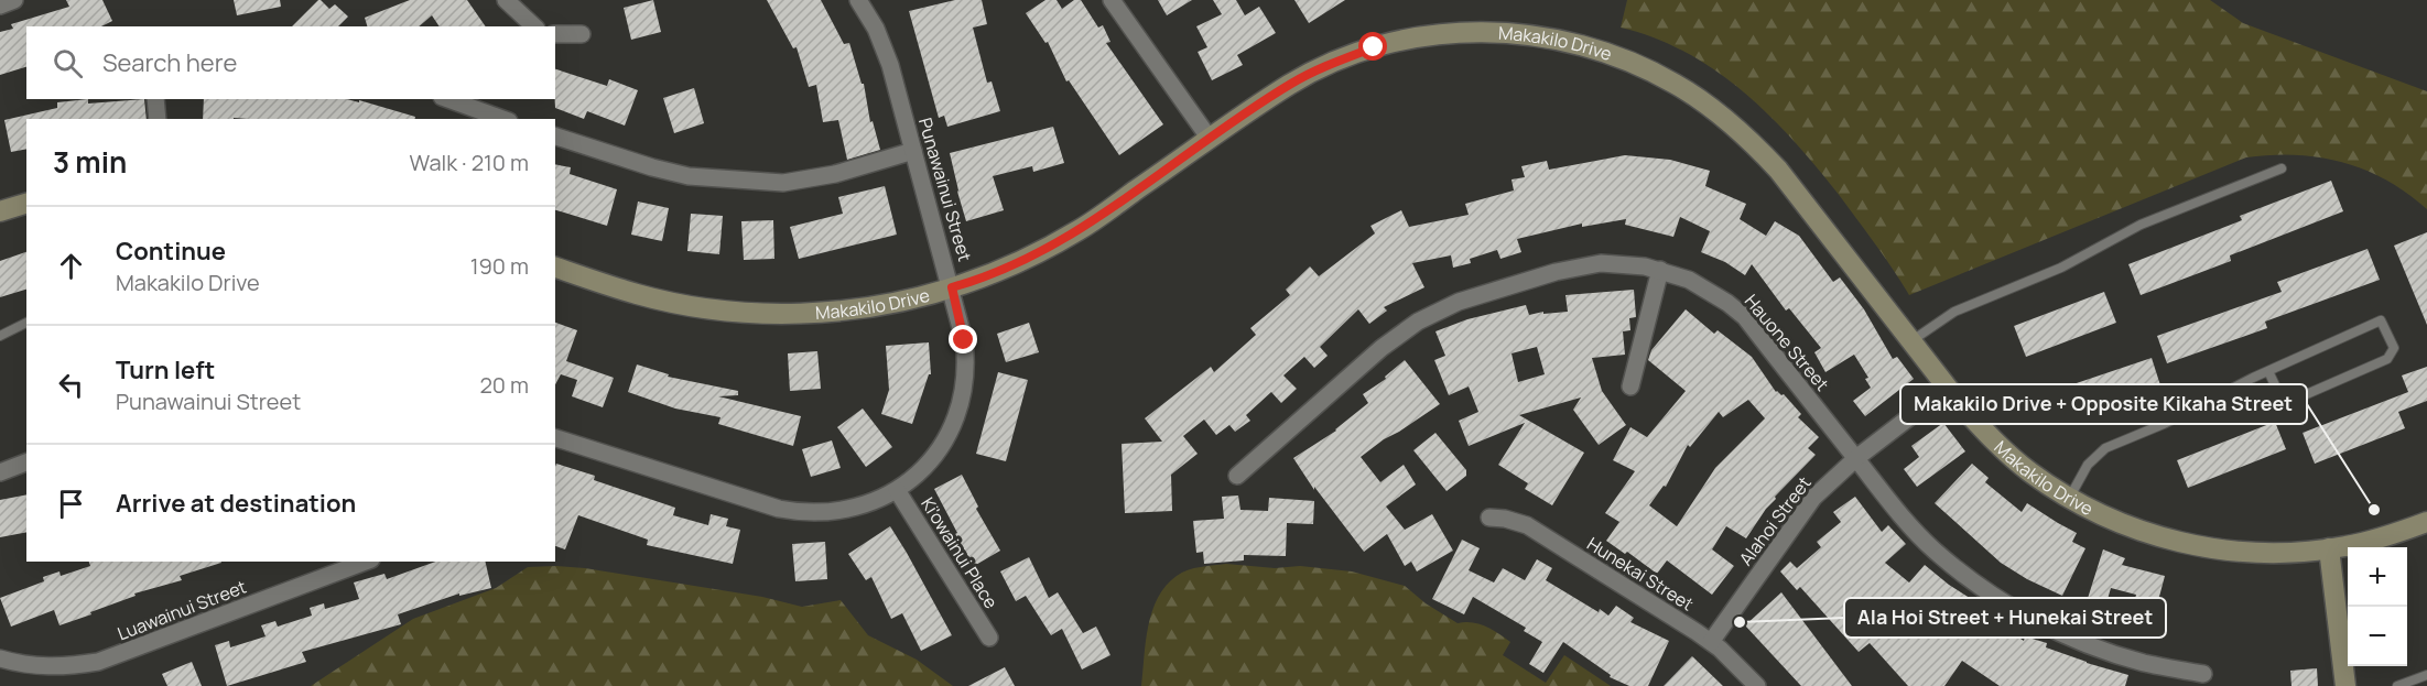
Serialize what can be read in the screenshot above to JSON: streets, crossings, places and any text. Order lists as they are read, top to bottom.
{
  "streets": {
    "street": [
      "Makakilo Drive",
      "Punawainui Street",
      "Hauone Street",
      "Alahoi Street",
      "Ki'owainui Place",
      "Hunekai Street",
      "Luawainui Street"
    ]
  },
  "crossings": [
    ["Makakilo Drive", "Punawainui Street"],
    ["Makakilo Drive", "Alahoi Street"],
    ["Punawainui Street", "Ki'owainui Place"],
    ["Hauone Street", "Alahoi Street"],
    ["Alahoi Street", "Hunekai Street"]
  ],
  "places": ["Makakilo Drive + Opposite Kikaha Street", "Ala Hoi Street + Hunekai Street"],
  "page": {
    "search": "Search here",
    "heading": ["3 min", "Walk · 210 m"],
    "list": [
      ["Continue", "Makakilo Drive", "190 m"],
      ["Turn left", "Punawainui Street", "20 m"],
      "Arrive at destination"
    ],
    "map_buttons": ["+", "−"]
  }
}
